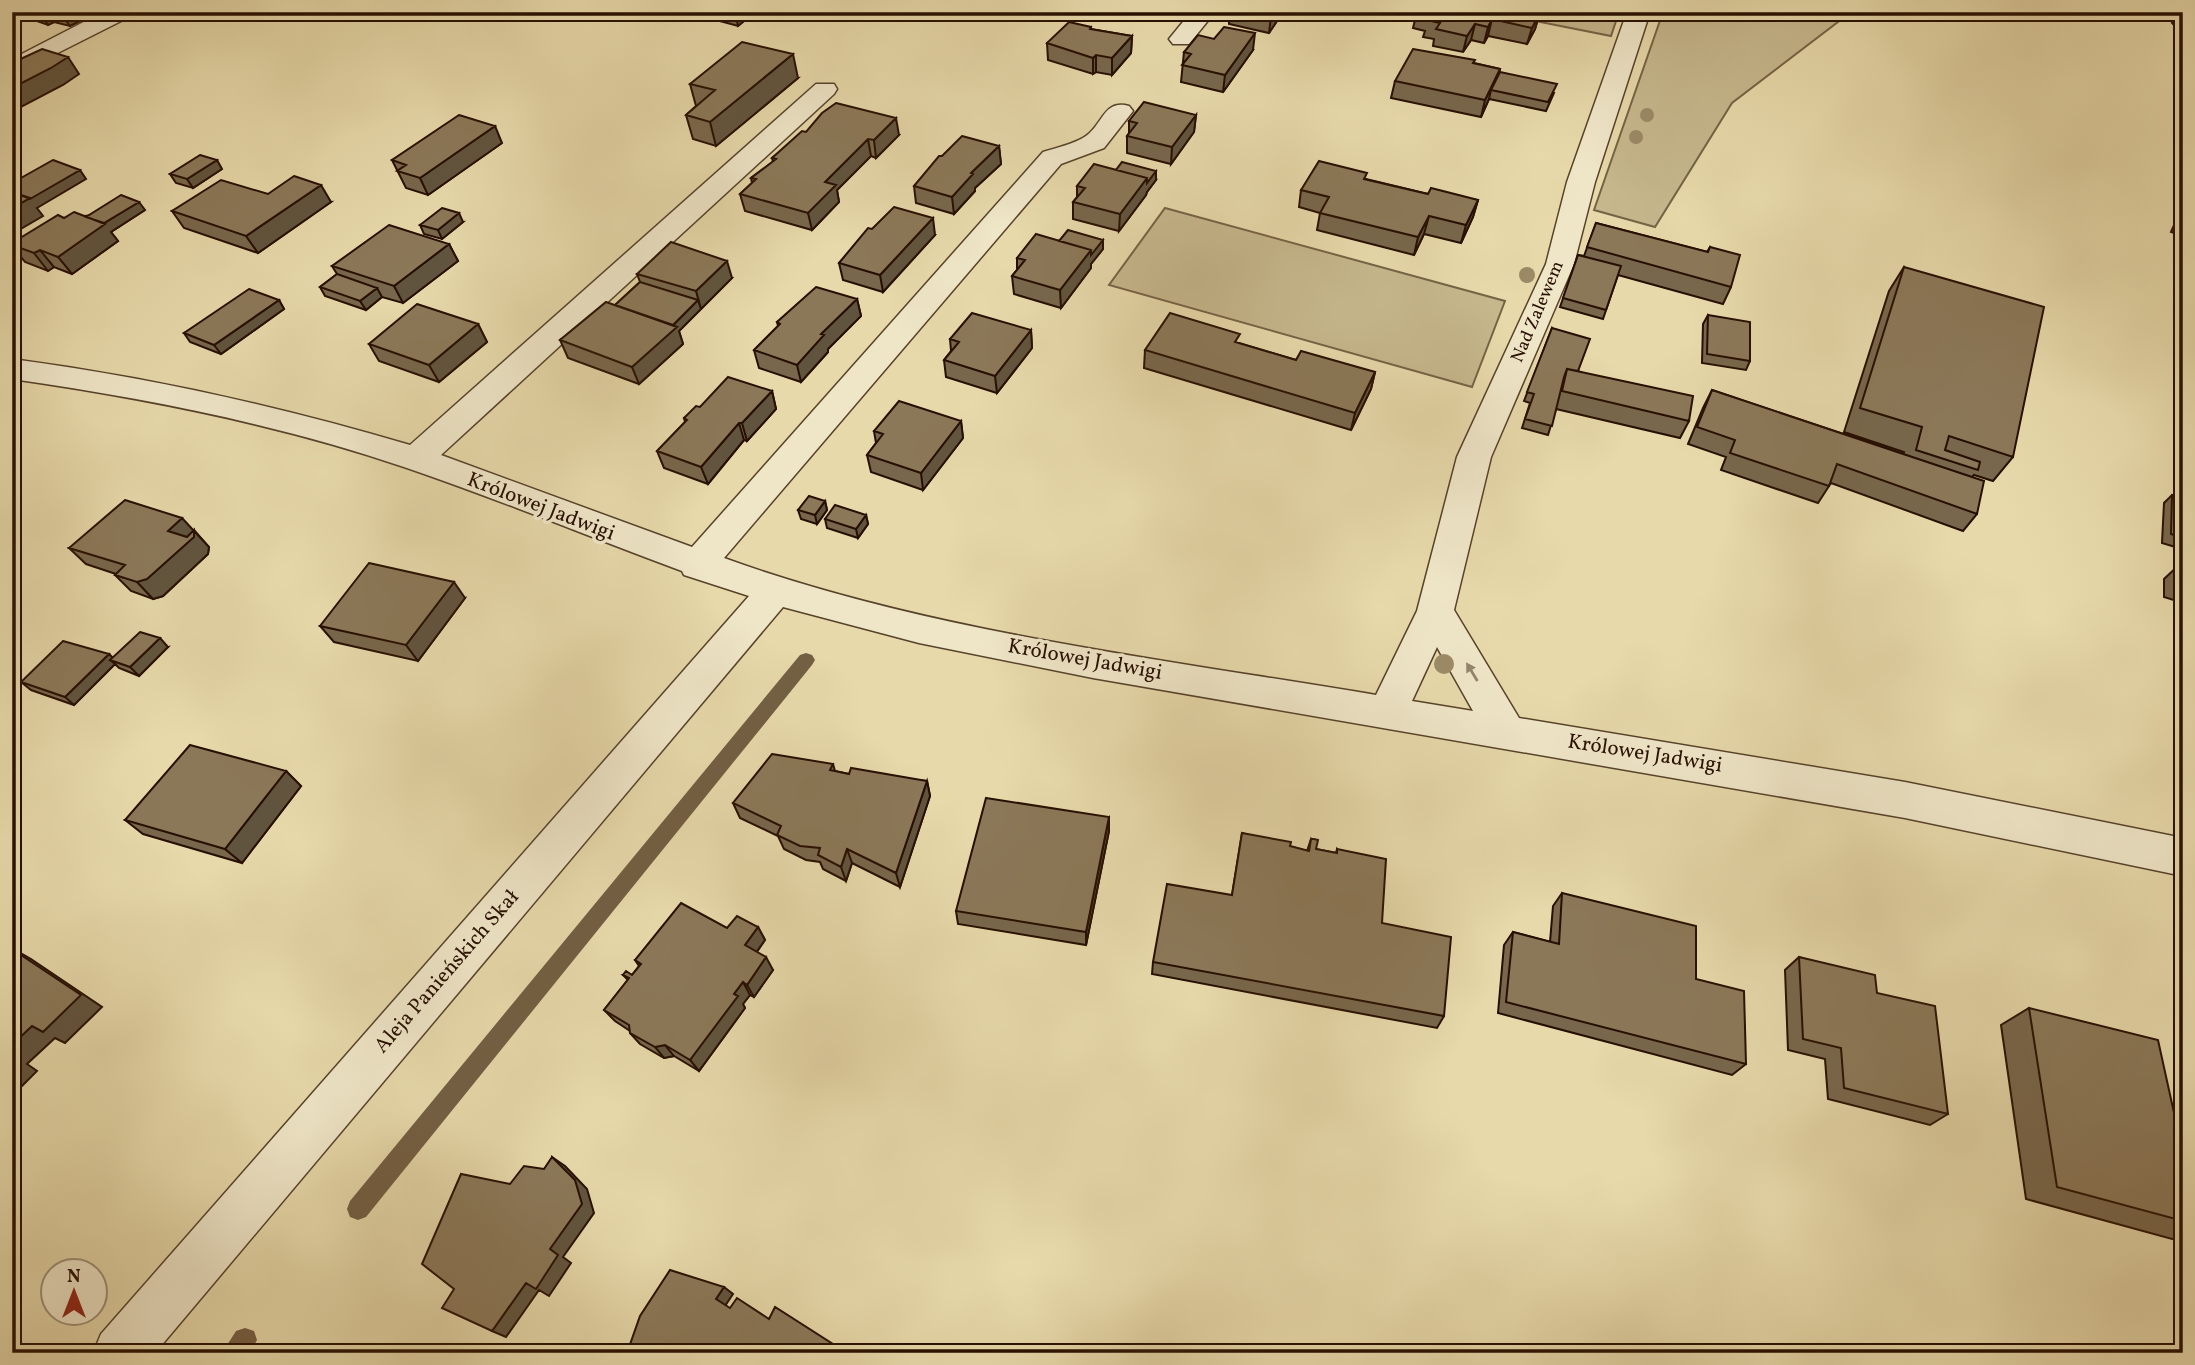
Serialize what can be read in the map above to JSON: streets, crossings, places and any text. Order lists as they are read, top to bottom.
{
  "streets": {
    "street": ["Nad Zalewem", "Królowej Jadwigi", "Aleja Panieńskich Skał"]
  },
  "crossings": [
    ["Nad Zalewem", "Królowej Jadwigi"],
    ["Królowej Jadwigi", "Aleja Panieńskich Skał"]
  ],
  "north": "top"
}
